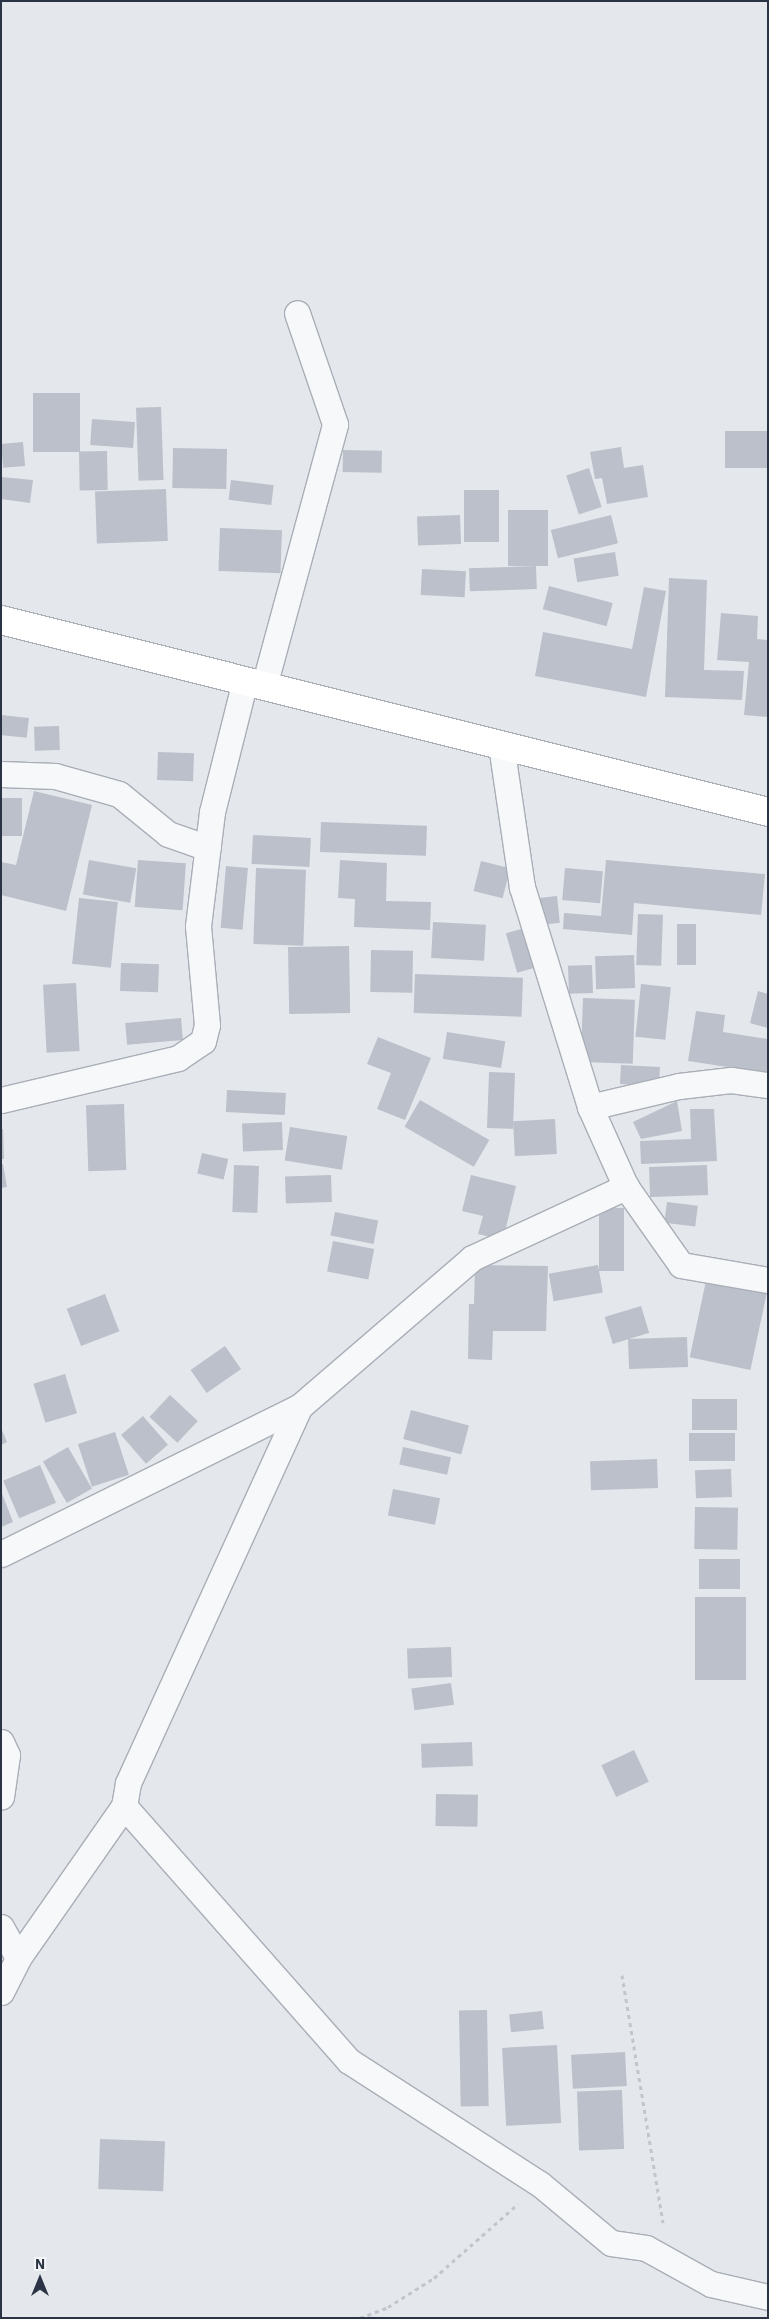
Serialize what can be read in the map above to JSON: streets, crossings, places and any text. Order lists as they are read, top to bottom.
{
  "north": "top"
}
